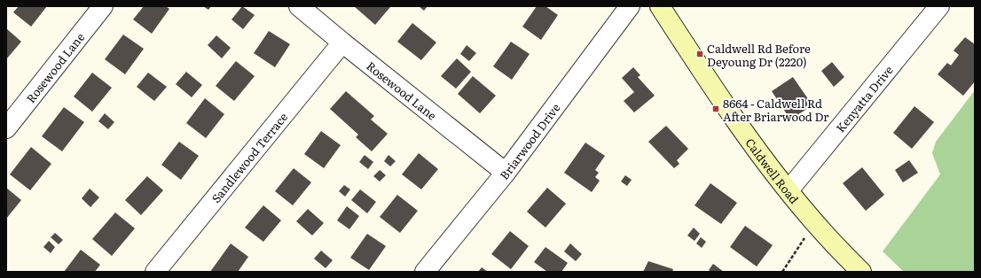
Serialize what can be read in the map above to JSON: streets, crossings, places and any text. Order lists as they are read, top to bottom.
{
  "streets": {
    "street": [
      "Rosewood Lane",
      "Kenyatta Drive",
      "Briarwood Drive",
      "Sandlewood Terrace",
      "Caldwell Road"
    ]
  },
  "crossings": [
    ["Rosewood Lane", "Briarwood Drive"],
    ["Rosewood Lane", "Sandlewood Terrace"],
    ["Kenyatta Drive", "Caldwell Road"]
  ],
  "places": {
    "transit": ["Caldwell Rd Before Deyoung Dr (2220)", "8664 - Caldwell Rd After Briarwood Dr"]
  }
}
